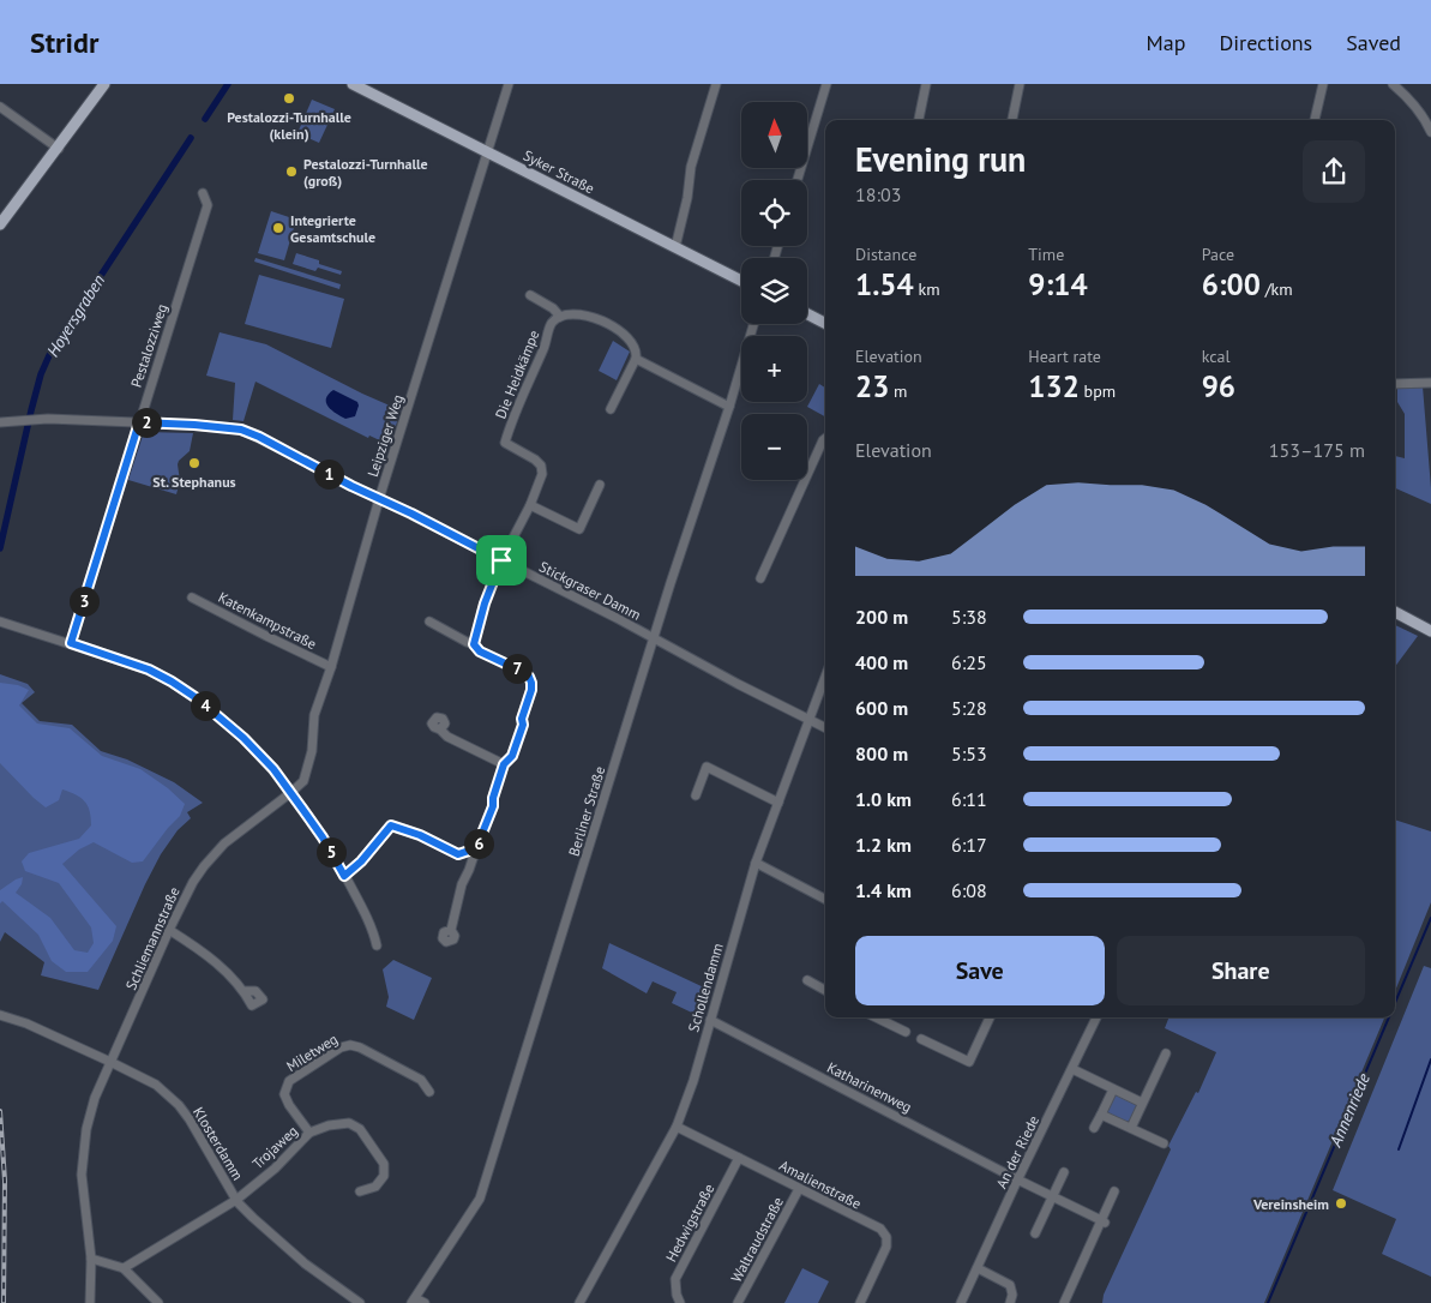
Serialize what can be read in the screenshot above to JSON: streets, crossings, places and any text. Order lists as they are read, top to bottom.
{
  "streets": {
    "main road": ["Syker Straße"],
    "street": [
      "Pestalozziweg",
      "Die Heidkämpe",
      "Leipziger Weg",
      "Stickgraser Damm",
      "Katenkampstraße",
      "Berliner Straße",
      "Schliemannstraße",
      "Schollendamm",
      "Miletweg",
      "Katharinenweg",
      "Klosterdamm",
      "Trojaweg",
      "An der Riede",
      "Amalienstraße",
      "Hedwigstraße",
      "Waltraudstraße"
    ]
  },
  "crossings": [
    ["Syker Straße", "Leipziger Weg"],
    ["Pestalozziweg", "Stickgraser Damm"],
    ["Die Heidkämpe", "Stickgraser Damm"],
    ["Leipziger Weg", "Stickgraser Damm"],
    ["Leipziger Weg", "Katenkampstraße"],
    ["Leipziger Weg", "Schliemannstraße"],
    ["Stickgraser Damm", "Berliner Straße"],
    ["Stickgraser Damm", "Schollendamm"],
    ["Schliemannstraße", "Klosterdamm"],
    ["Schollendamm", "Katharinenweg"],
    ["Schollendamm", "Amalienstraße"],
    ["Miletweg", "Trojaweg"],
    ["Katharinenweg", "An der Riede"],
    ["Klosterdamm", "Trojaweg"],
    ["Amalienstraße", "Hedwigstraße"],
    ["Amalienstraße", "Waltraudstraße"]
  ],
  "water": ["Hoyersgraben", "Annenriede"],
  "places": [
    "Pestalozzi-Turnhalle (klein)",
    "Pestalozzi-Turnhalle (groß)",
    "Integrierte Gesamtschule",
    "St. Stephanus",
    "Vereinsheim"
  ],
  "north": "top",
  "page": {
    "header": "Stridr",
    "nav": ["Map", "Directions", "Saved"],
    "map_buttons": ["+", "−"],
    "heading": ["Evening run", "18:03"],
    "stats": [
      ["Distance", "1.54 km"],
      ["Time", "9:14"],
      ["Pace", "6:00 /km"],
      ["Elevation", "23 m"],
      ["Heart rate", "132 bpm"],
      ["kcal", "96"]
    ],
    "pins": [
      "2",
      "1",
      "3",
      "7",
      "4",
      "6",
      "5"
    ],
    "chart": ["Elevation", "153–175 m"],
    "list": [
      {
        "name": "200 m",
        "note": "5:38"
      },
      {
        "name": "400 m",
        "note": "6:25"
      },
      {
        "name": "600 m",
        "note": "5:28"
      },
      {
        "name": "800 m",
        "note": "5:53"
      },
      {
        "name": "1.0 km",
        "note": "6:11"
      },
      {
        "name": "1.2 km",
        "note": "6:17"
      },
      {
        "name": "1.4 km",
        "note": "6:08"
      }
    ],
    "buttons": ["Save", "Share"]
  }
}
